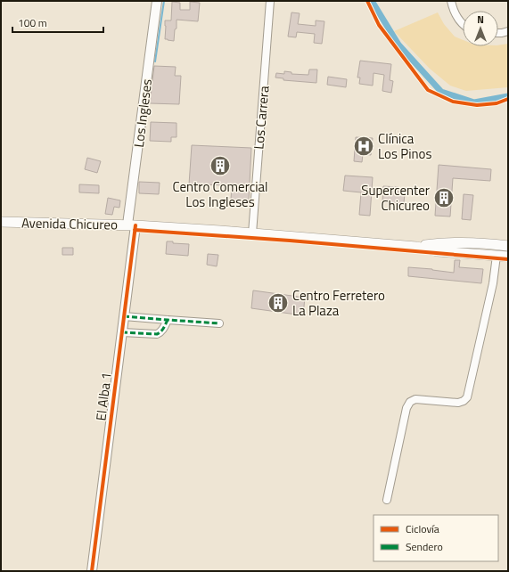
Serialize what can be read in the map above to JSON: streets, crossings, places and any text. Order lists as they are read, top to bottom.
{
  "streets": {
    "main road": ["Avenida Chicureo"],
    "street": ["Los Ingleses", "Los Carrera", "El Alba 1"]
  },
  "crossings": [
    ["Los Ingleses", "Avenida Chicureo"],
    ["Los Ingleses", "El Alba 1"],
    ["Los Carrera", "Avenida Chicureo"],
    ["Avenida Chicureo", "El Alba 1"]
  ],
  "places": {
    "hospital": ["Clínica Los Pinos"],
    "building": ["Centro Comercial Los Ingleses", "Supercenter Chicureo", "Centro Ferretero La Plaza"]
  },
  "legend": ["Ciclovía", "Sendero"],
  "scale_bar": "100 m",
  "north": "top"
}
